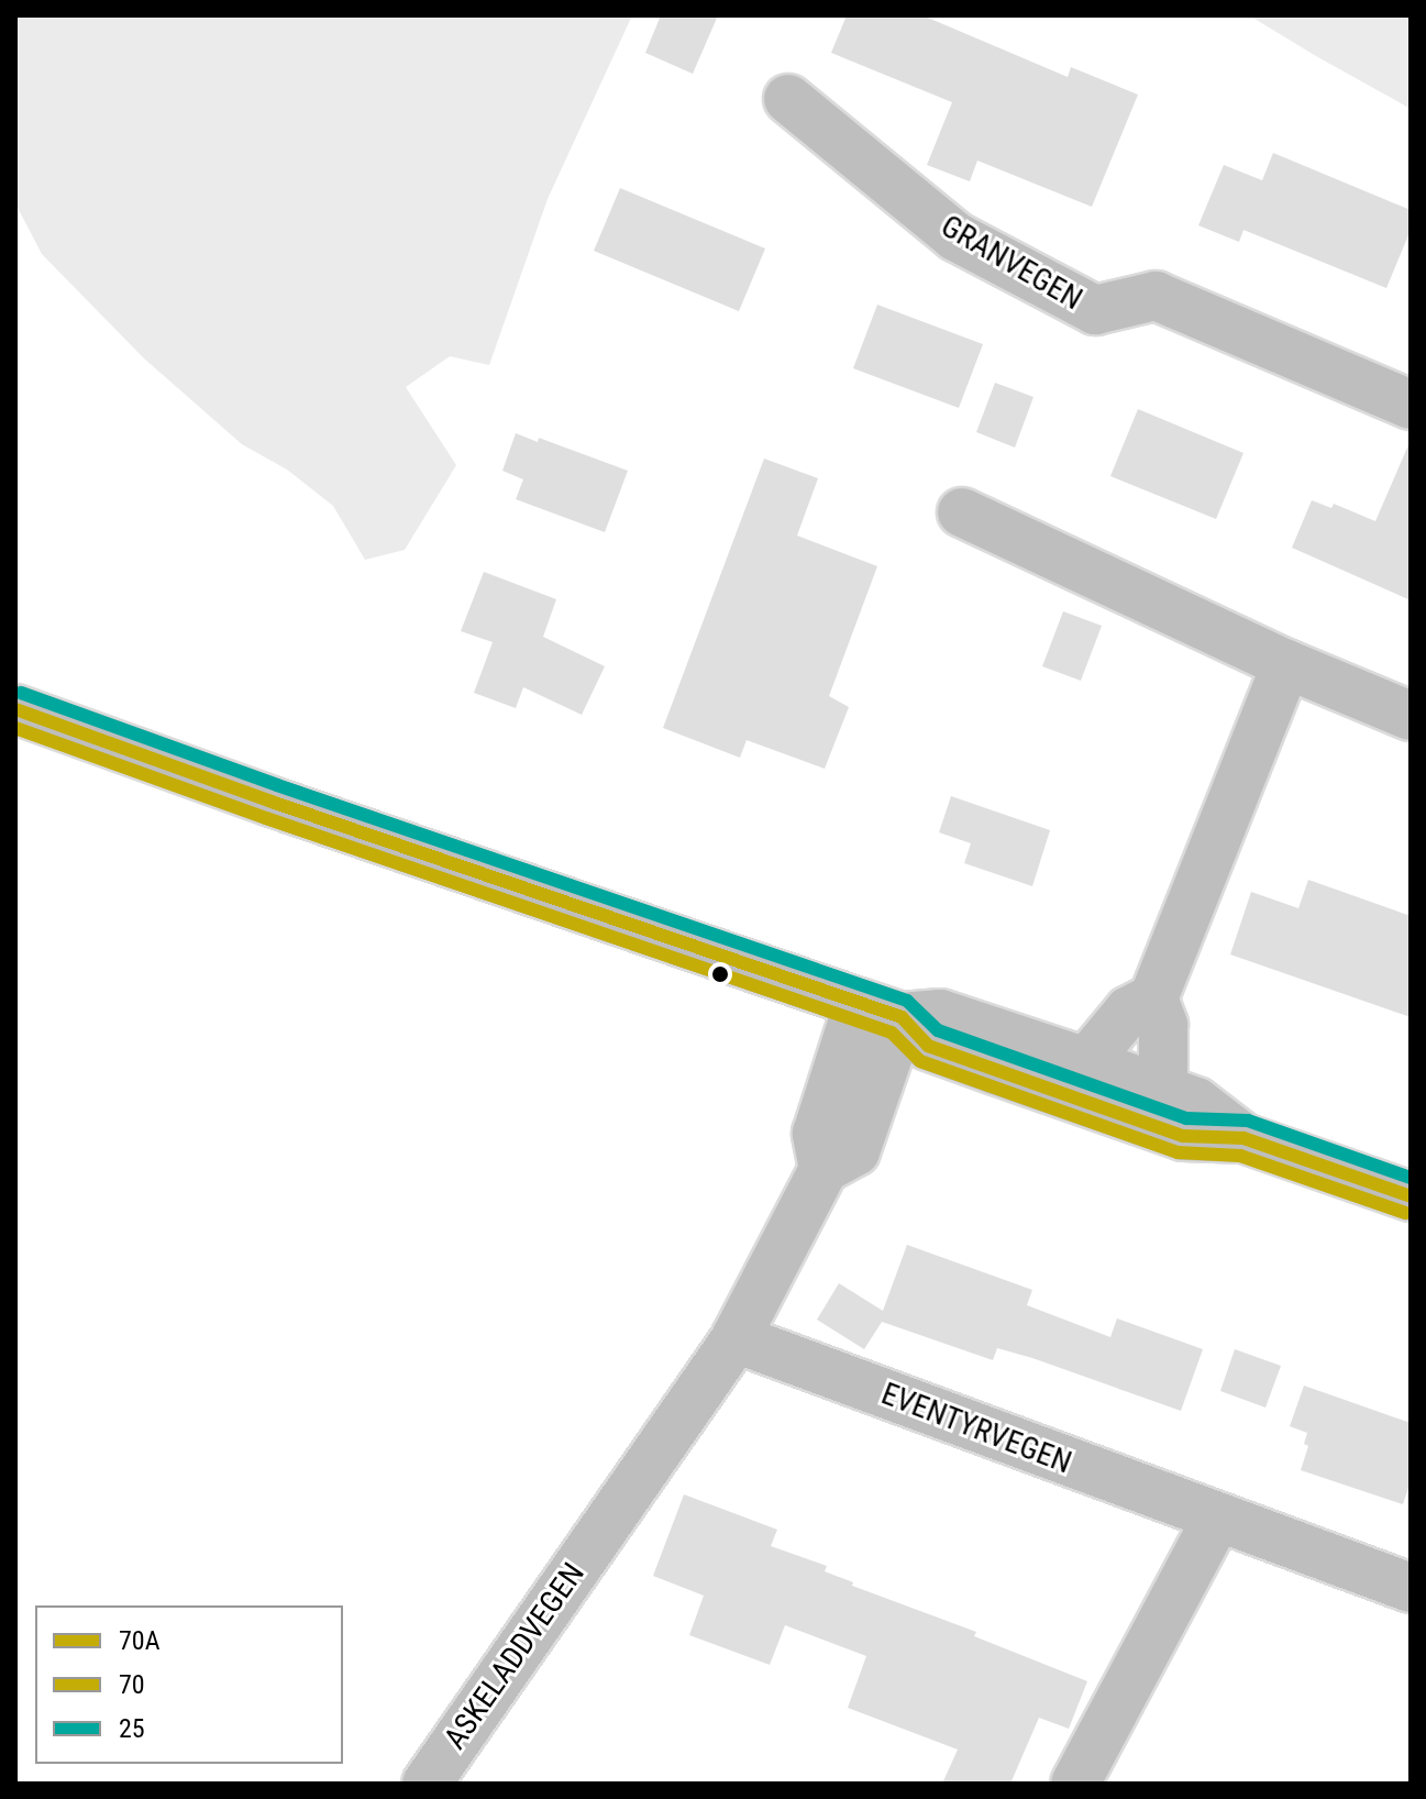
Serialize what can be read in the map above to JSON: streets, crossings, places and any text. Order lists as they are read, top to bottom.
{
  "streets": {
    "street": ["GRANVEGEN", "EVENTYRVEGEN", "ASKELADDVEGEN"]
  },
  "crossings": [
    ["EVENTYRVEGEN", "ASKELADDVEGEN"]
  ],
  "lines": ["transit line 25", "transit line 70A", "transit line 70"],
  "legend": ["70A", "70", "25"]
}
